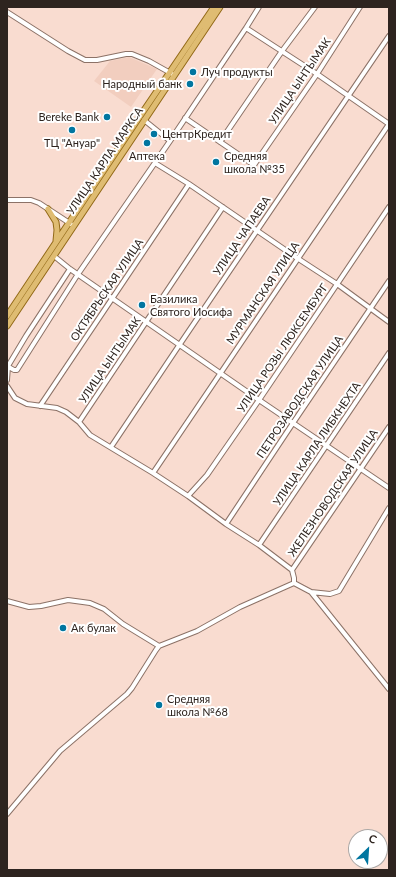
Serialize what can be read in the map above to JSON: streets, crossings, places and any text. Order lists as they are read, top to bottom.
{
  "streets": {
    "main road": ["УЛИЦА КАРЛА МАРКСА"],
    "street": [
      "УЛИЦА ЫНТЫМАК",
      "УЛИЦА ЧАПАЕВА",
      "ОКТЯБРЬСКАЯ УЛИЦА",
      "МУРМАНСКАЯ УЛИЦА",
      "УЛИЦА РОЗЫ ЛЮКСЕМБУРГ",
      "ПЕТРОЗАВОДСКАЯ УЛИЦА",
      "УЛИЦА КАРЛА ЛИБКНЕХТА",
      "ЖЕЛЕЗНОВОДСКАЯ УЛИЦА"
    ]
  },
  "places": [
    "Луч продукты",
    "Народный банк",
    "Bereke Bank",
    "ТЦ \"Ануар\"",
    "ЦентрКредит",
    "Аптека",
    "Средняя школа №35",
    "Базилика Святого Иосифа",
    "Ак булак",
    "Средняя школа №68"
  ],
  "north": "top right"
}
